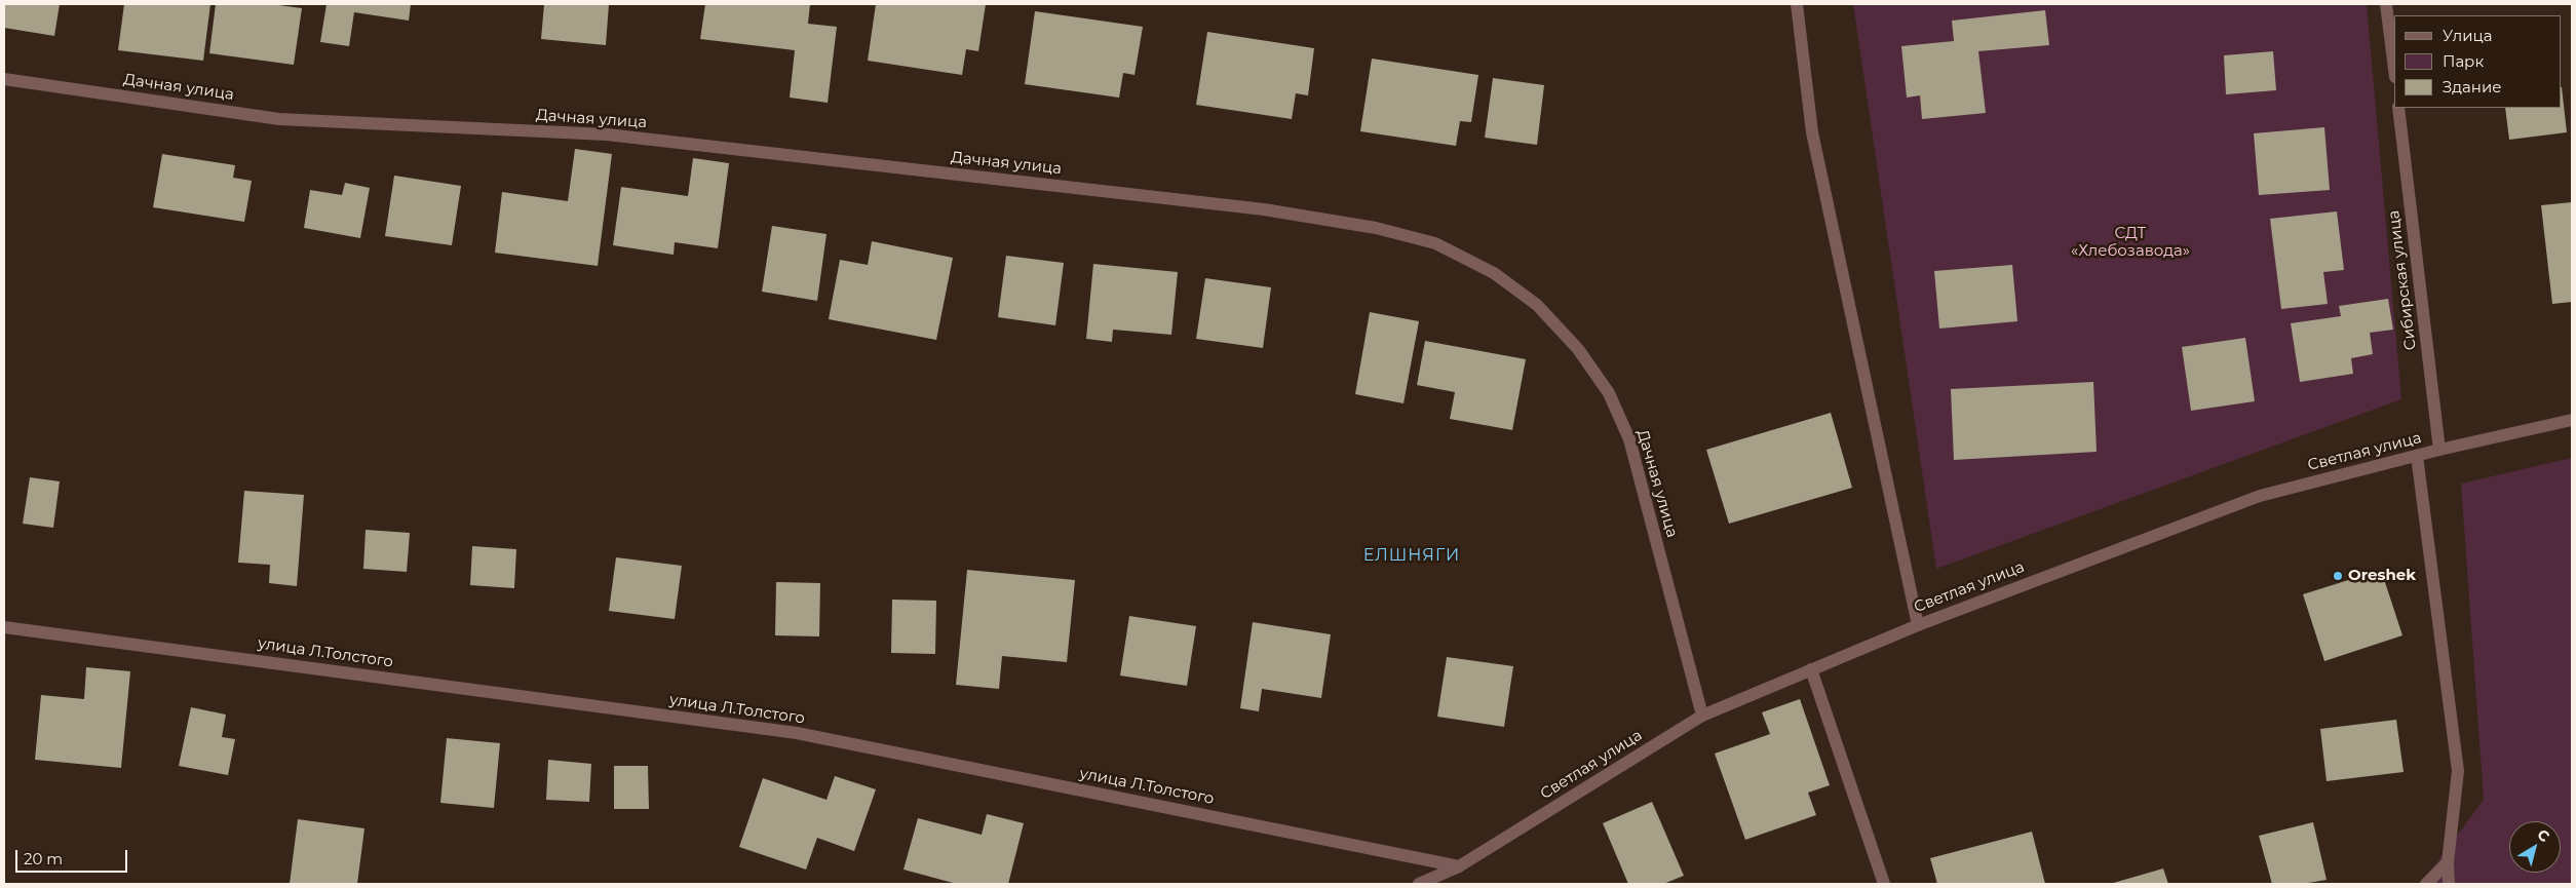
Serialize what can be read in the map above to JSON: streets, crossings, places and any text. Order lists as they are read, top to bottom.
{
  "streets": {
    "street": [
      "Дачная улица",
      "Сибирская улица",
      "Светлая улица",
      "улица Л.Толстого"
    ]
  },
  "crossings": [
    ["Дачная улица", "Светлая улица"],
    ["Сибирская улица", "Светлая улица"],
    ["Светлая улица", "улица Л.Толстого"]
  ],
  "districts": ["ЕЛШНЯГИ"],
  "parks": ["СДТ «Хлебозавода»"],
  "places": ["Oreshek"],
  "legend": ["Улица", "Парк", "Здание"],
  "scale_bar": "20 m",
  "north": "top right"
}
